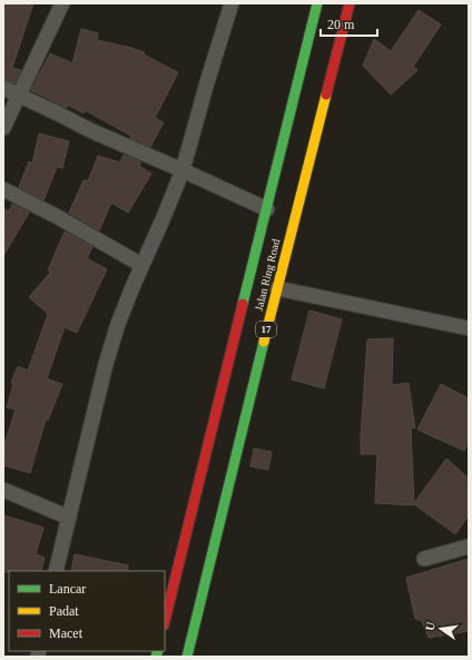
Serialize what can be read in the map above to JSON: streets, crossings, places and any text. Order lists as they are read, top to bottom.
{
  "streets": {
    "highway": ["Jalan Ring Road", "17"]
  },
  "legend": ["Lancar", "Padat", "Macet"],
  "scale_bar": "20 m",
  "north": "left"
}
